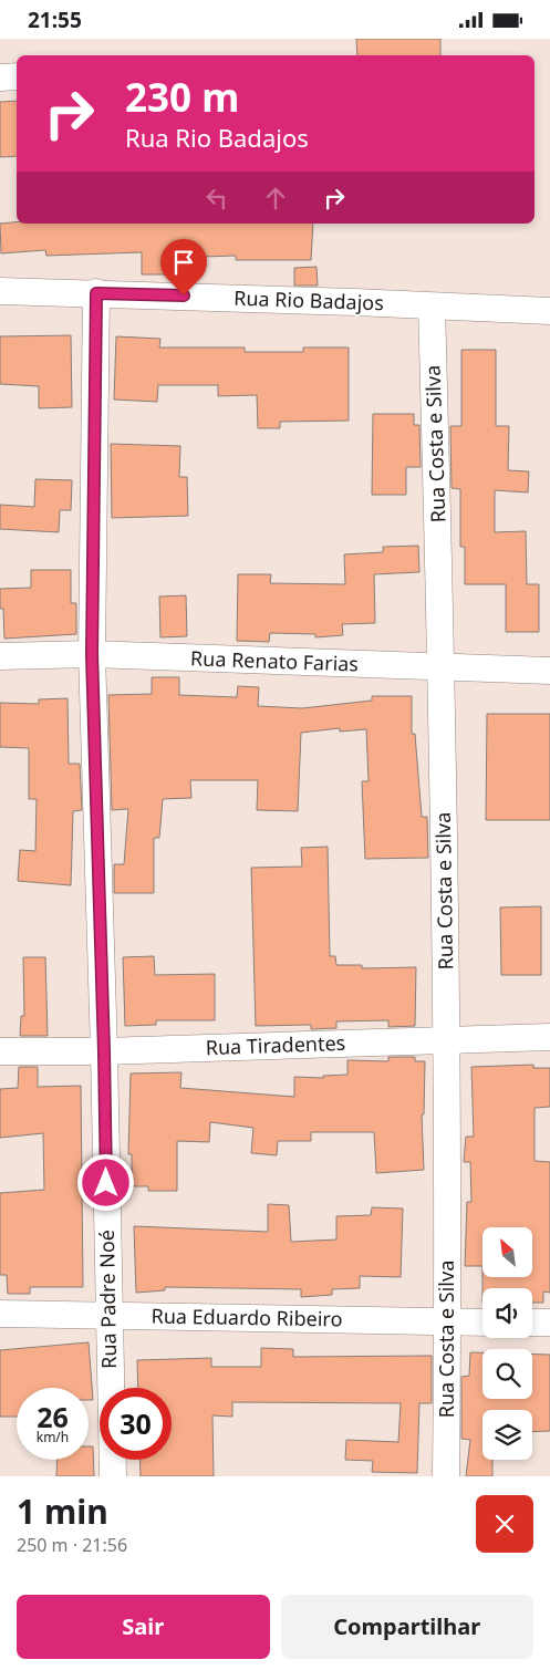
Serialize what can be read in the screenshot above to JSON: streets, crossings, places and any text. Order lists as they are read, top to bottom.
{
  "streets": {
    "street": [
      "Rua Rio Badajos",
      "Rua Costa e Silva",
      "Rua Renato Farias",
      "Rua Tiradentes",
      "Rua Padre Noé",
      "Rua Eduardo Ribeiro"
    ]
  },
  "crossings": [
    ["Rua Rio Badajos", "Rua Costa e Silva"],
    ["Rua Rio Badajos", "Rua Padre Noé"],
    ["Rua Costa e Silva", "Rua Renato Farias"],
    ["Rua Costa e Silva", "Rua Tiradentes"],
    ["Rua Costa e Silva", "Rua Eduardo Ribeiro"],
    ["Rua Renato Farias", "Rua Padre Noé"],
    ["Rua Tiradentes", "Rua Padre Noé"],
    ["Rua Padre Noé", "Rua Eduardo Ribeiro"]
  ],
  "north": "top left",
  "page": {
    "status": "21:55",
    "turn": ["230 m", "Rua Rio Badajos"],
    "speed": "26 km/h",
    "limit": "30",
    "heading": ["1 min", "250 m · 21:56"],
    "buttons": ["Sair", "Compartilhar"]
  }
}
